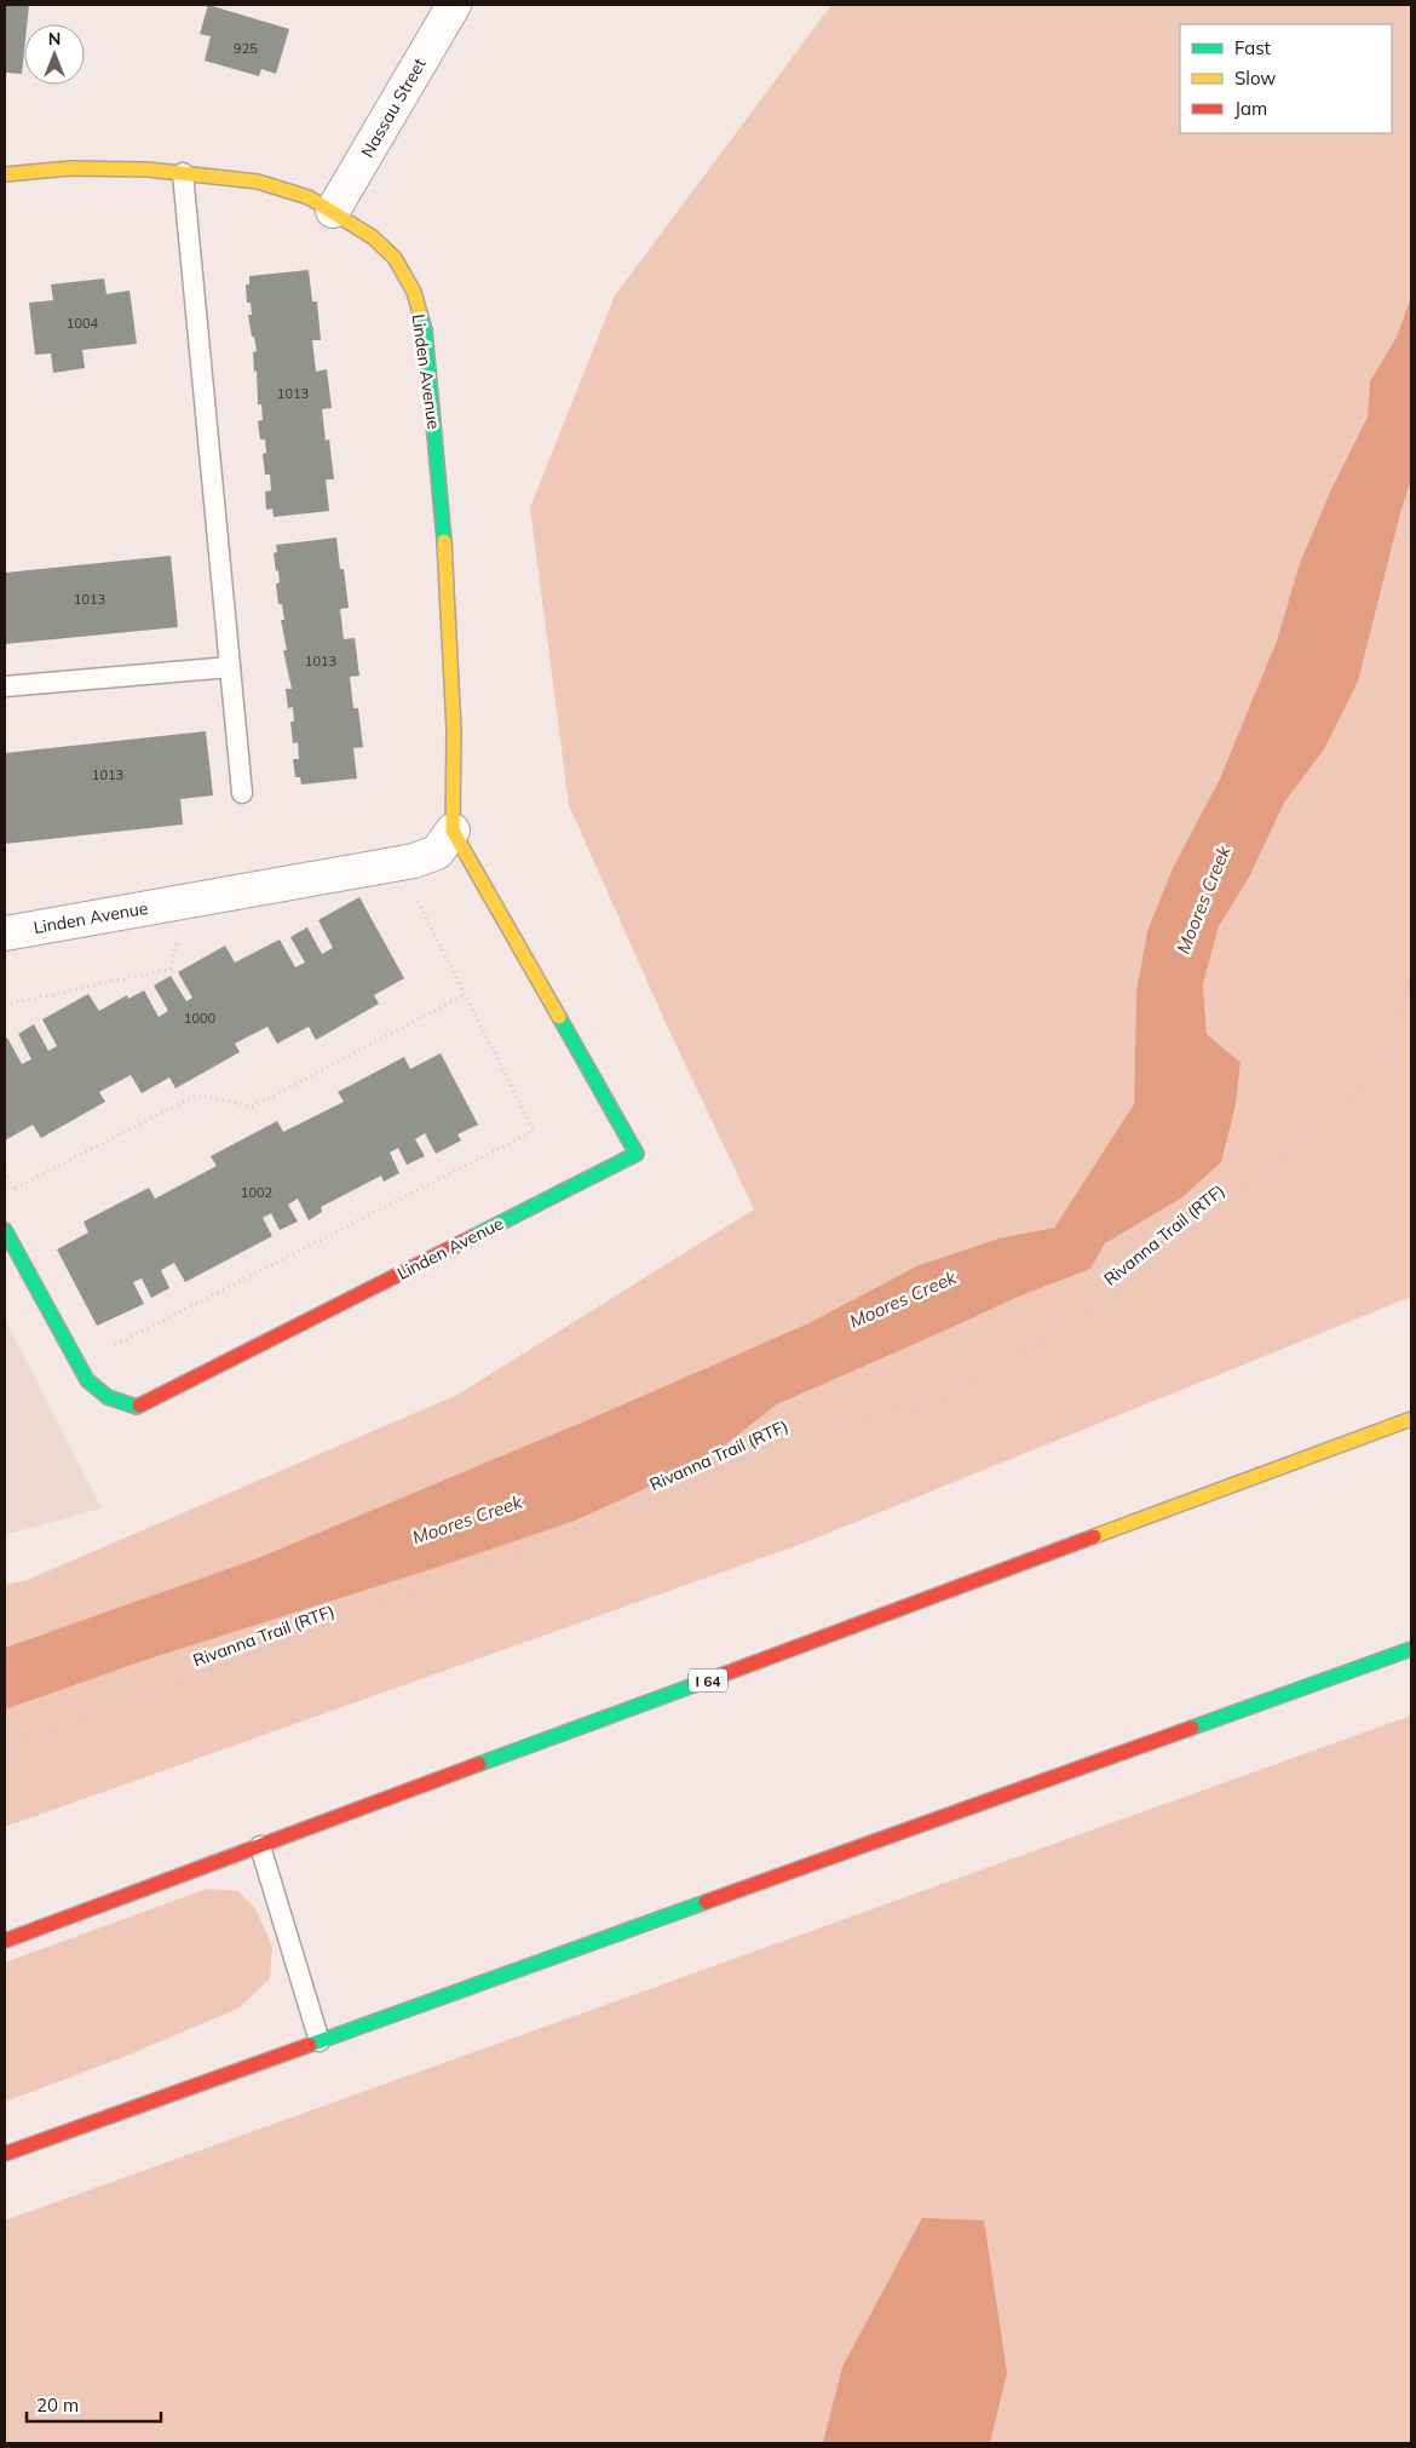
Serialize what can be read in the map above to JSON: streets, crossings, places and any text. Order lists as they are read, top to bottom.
{
  "streets": {
    "main road": ["Linden Avenue", "I 64"],
    "street": ["Nassau Street"],
    "path": ["Rivanna Trail (RTF)"]
  },
  "crossings": [
    ["Nassau Street", "Linden Avenue"]
  ],
  "water": ["Moores Creek"],
  "house_numbers": [
    "925",
    "1004",
    "1013",
    "1013",
    "1013",
    "1013",
    "1000",
    "1002"
  ],
  "legend": ["Fast", "Slow", "Jam"],
  "scale_bar": "20 m",
  "north": "top"
}
